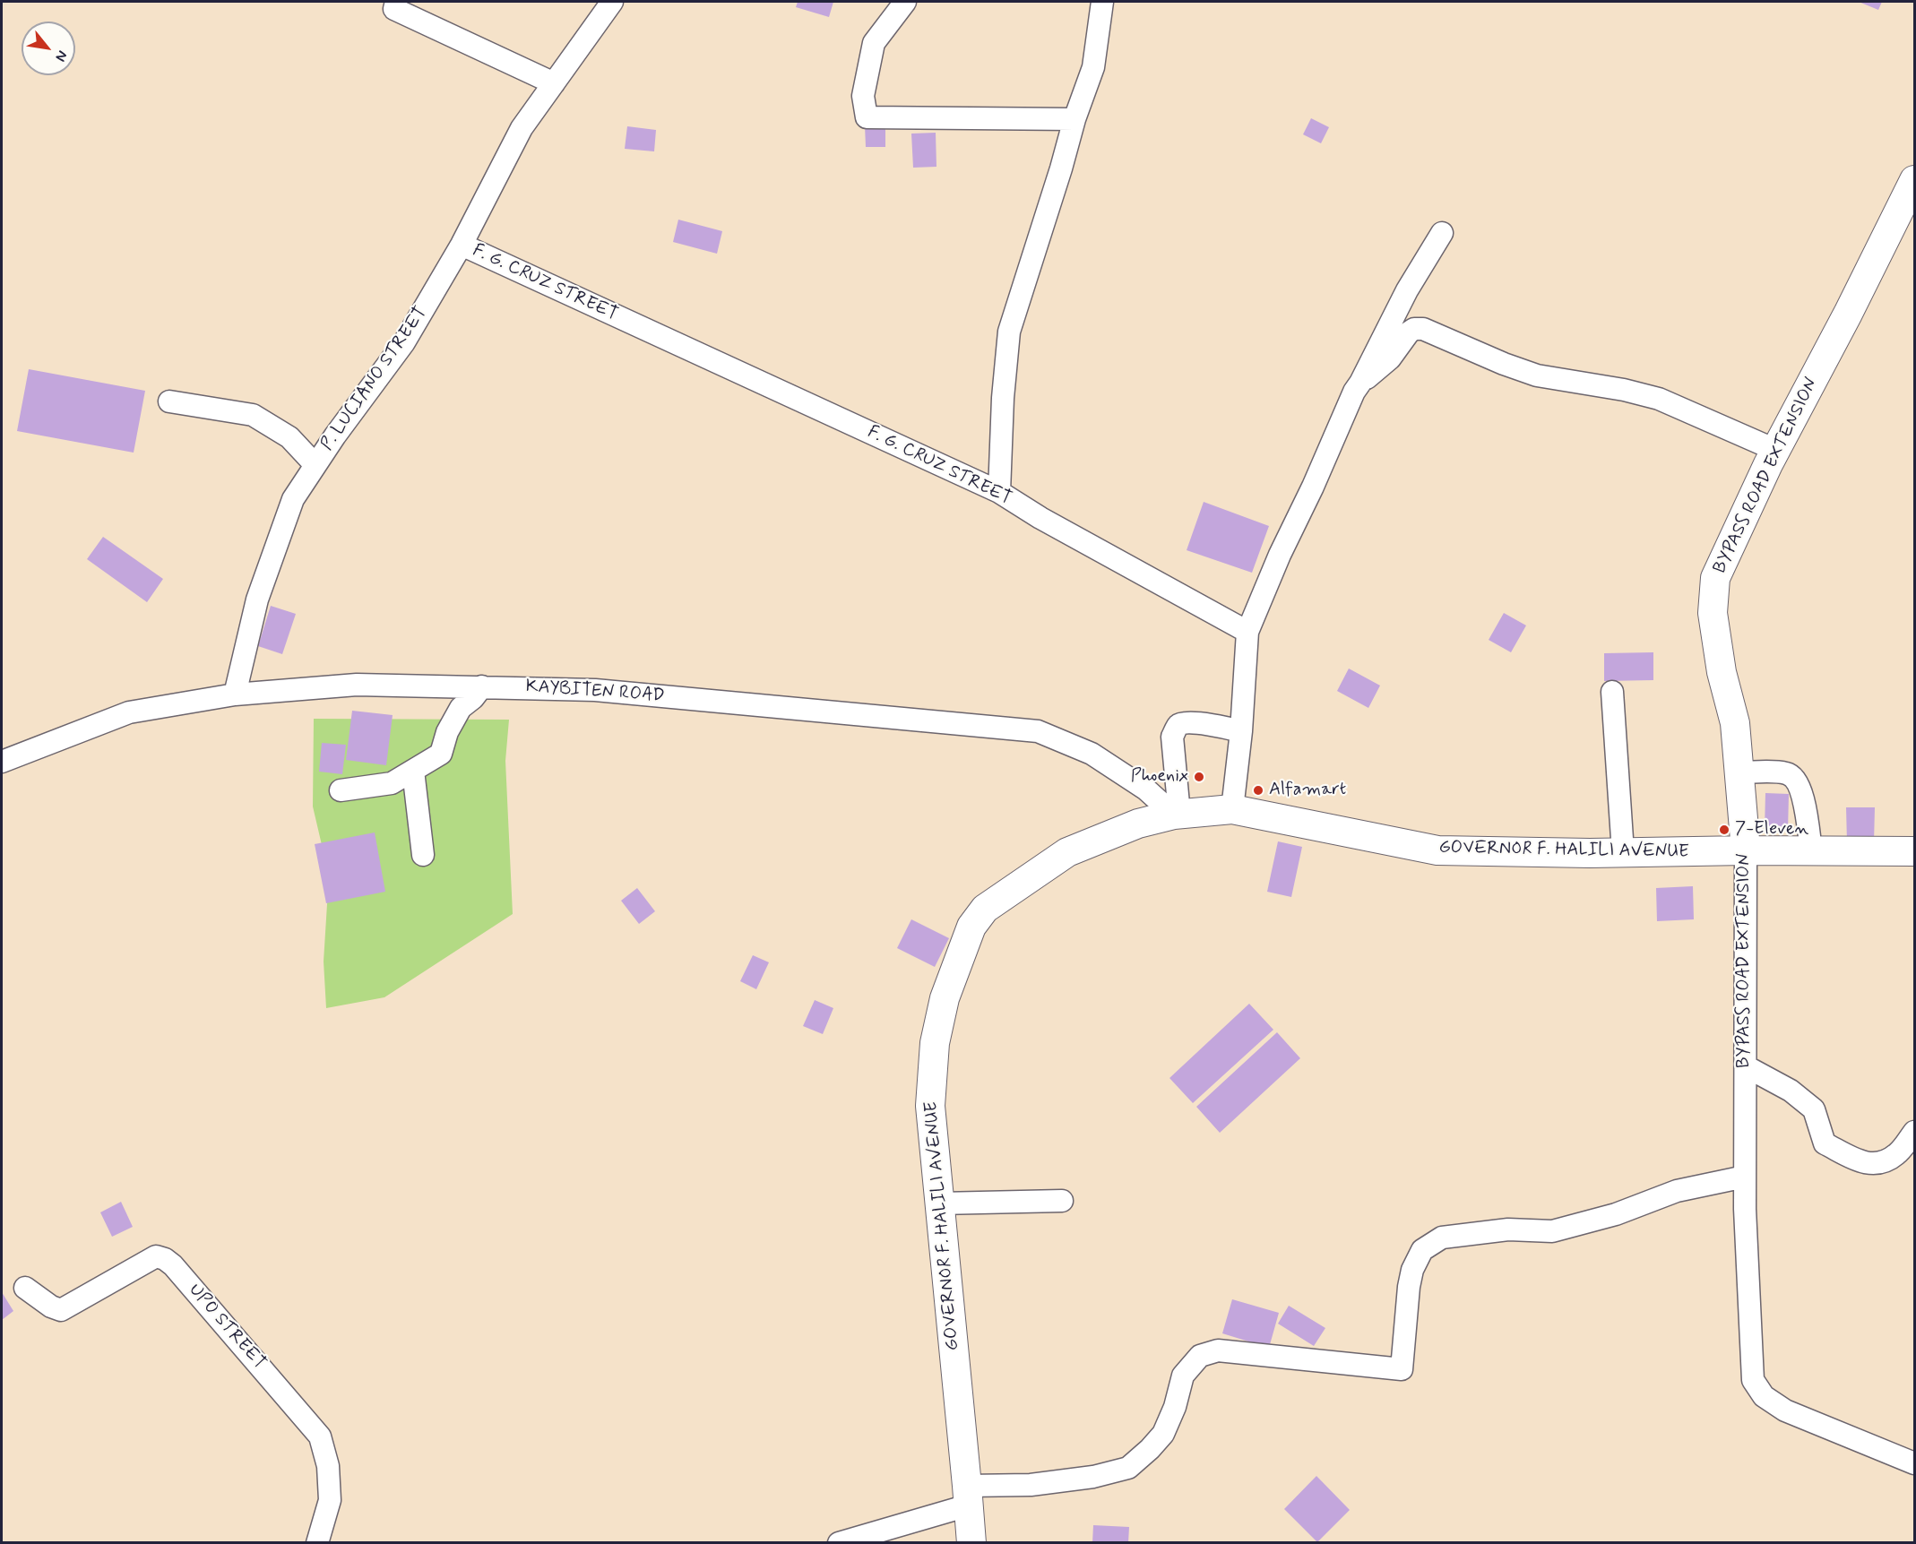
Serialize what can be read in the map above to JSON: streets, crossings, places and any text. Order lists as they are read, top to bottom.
{
  "streets": {
    "main road": ["BYPASS ROAD EXTENSION", "GOVERNOR F. HALILI AVENUE"],
    "street": [
      "F. G. CRUZ STREET",
      "P. LUCIANO STREET",
      "KAYBITEN ROAD",
      "UPO STREET"
    ]
  },
  "crossings": [
    ["F. G. CRUZ STREET", "P. LUCIANO STREET"],
    ["P. LUCIANO STREET", "KAYBITEN ROAD"],
    ["BYPASS ROAD EXTENSION", "GOVERNOR F. HALILI AVENUE"],
    ["KAYBITEN ROAD", "GOVERNOR F. HALILI AVENUE"]
  ],
  "places": ["Phoenix", "Alfamart", "7-Eleven"],
  "north": "bottom right"
}
